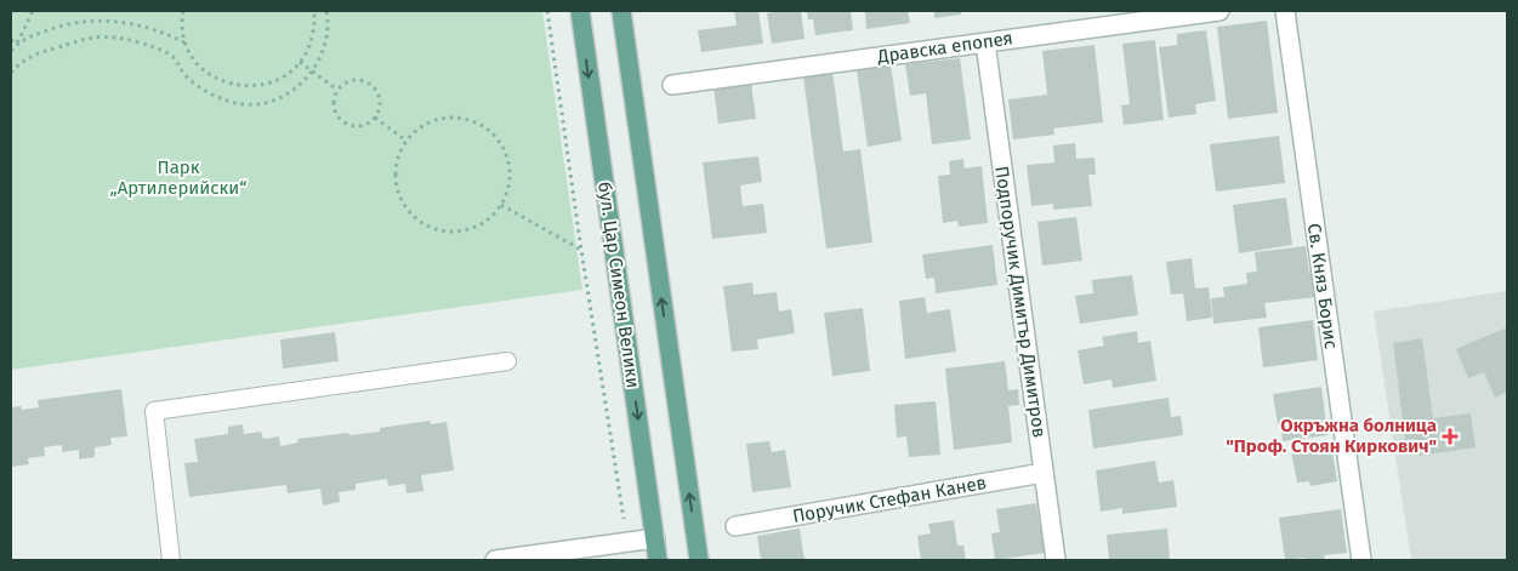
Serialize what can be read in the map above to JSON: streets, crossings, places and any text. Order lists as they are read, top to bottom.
{
  "streets": {
    "main road": ["бул. Цар Симеон Велики"],
    "street": [
      "Дравска епопея",
      "Св. Княз Борис",
      "Подпоручик Димитър Димитров",
      "Поручик Стефан Канев"
    ]
  },
  "crossings": [
    ["Дравска епопея", "Подпоручик Димитър Димитров"],
    ["Подпоручик Димитър Димитров", "Поручик Стефан Канев"]
  ],
  "parks": ["Парк „Артилерийски“"],
  "places": {
    "health": ["Окръжна болница \"Проф. Стоян Киркович\""]
  }
}
